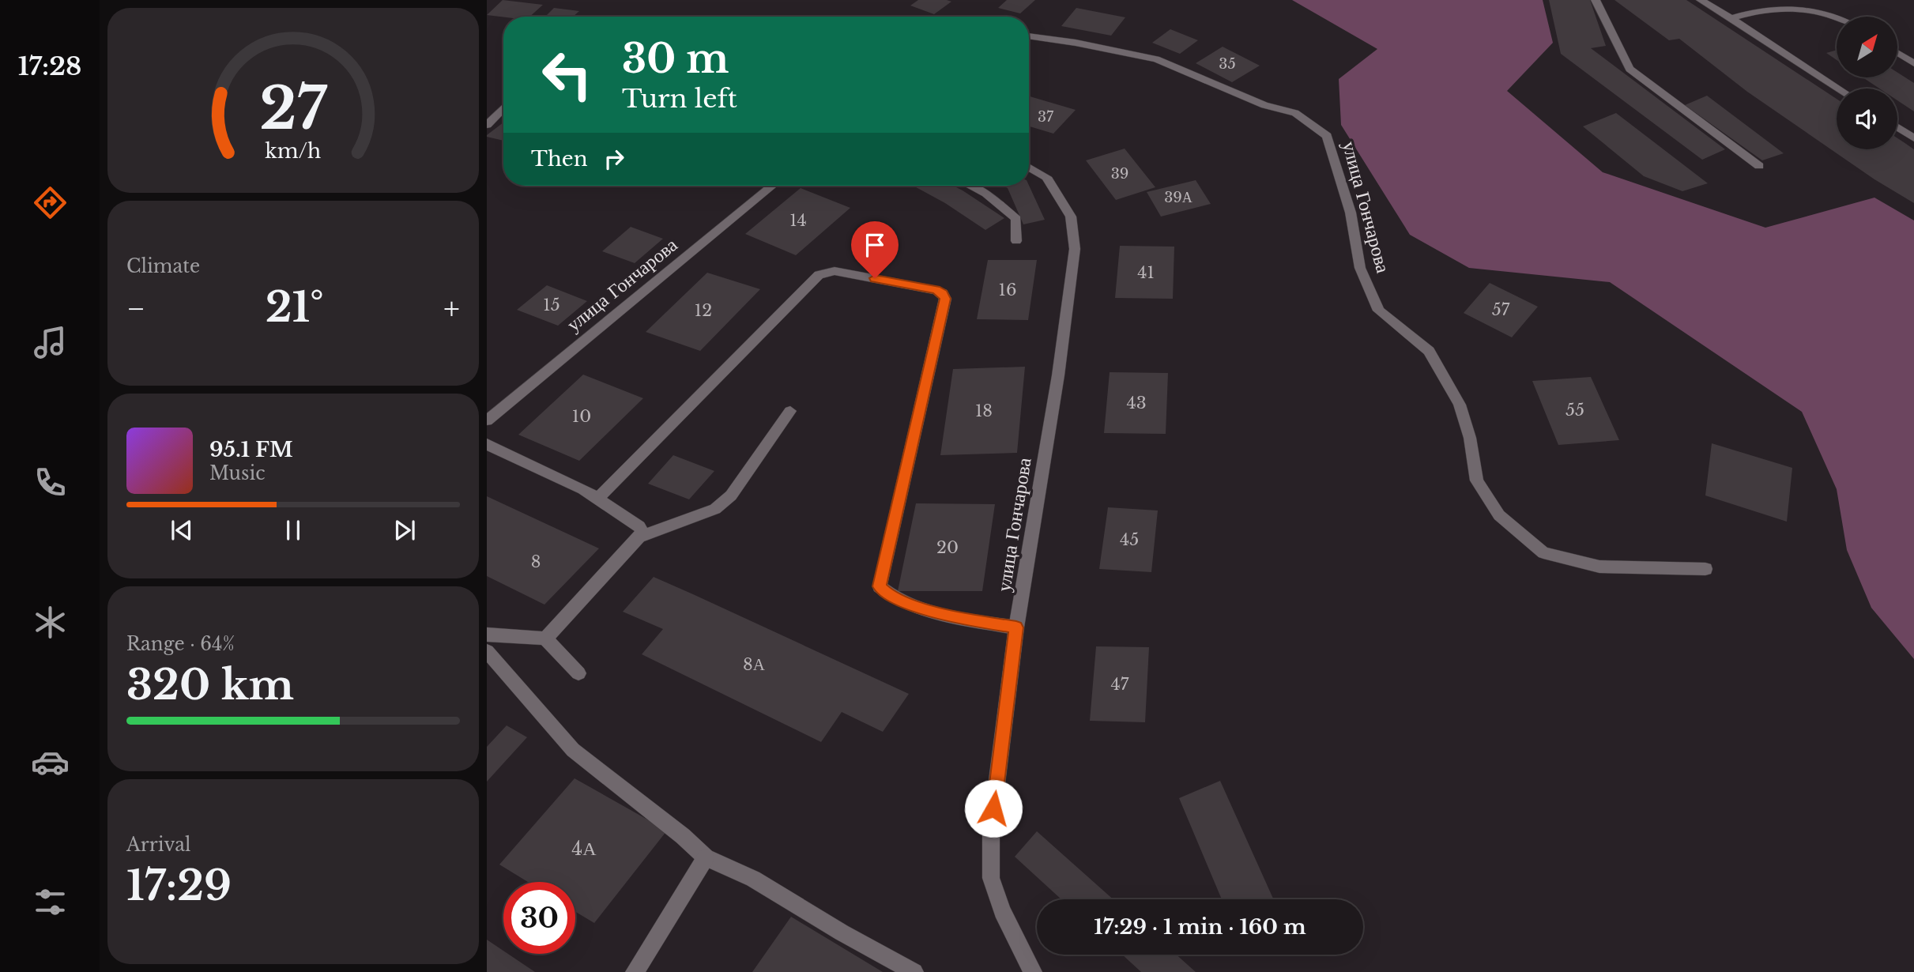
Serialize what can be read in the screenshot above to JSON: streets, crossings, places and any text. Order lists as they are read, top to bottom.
{
  "streets": {
    "street": ["улица Гончарова"]
  },
  "house_numbers": [
    "35",
    "37",
    "39",
    "39А",
    "14",
    "41",
    "16",
    "15",
    "57",
    "12",
    "43",
    "55",
    "18",
    "10",
    "45",
    "20",
    "8",
    "8А",
    "47",
    "4А"
  ],
  "north": "top right",
  "page": {
    "tabs": "17:28",
    "turn": ["30 m", "Turn left"],
    "then": "Then",
    "tile": [
      "Climate",
      ["Range · 64%", "320 km"],
      ["Arrival", "17:29"]
    ],
    "heat": ["−", "21°", "+"],
    "song": ["95.1 FM", "Music"],
    "limit": "30",
    "trip": "17:29 · 1 min · 160 m",
    "gauge": ["27", "km/h"]
  }
}
